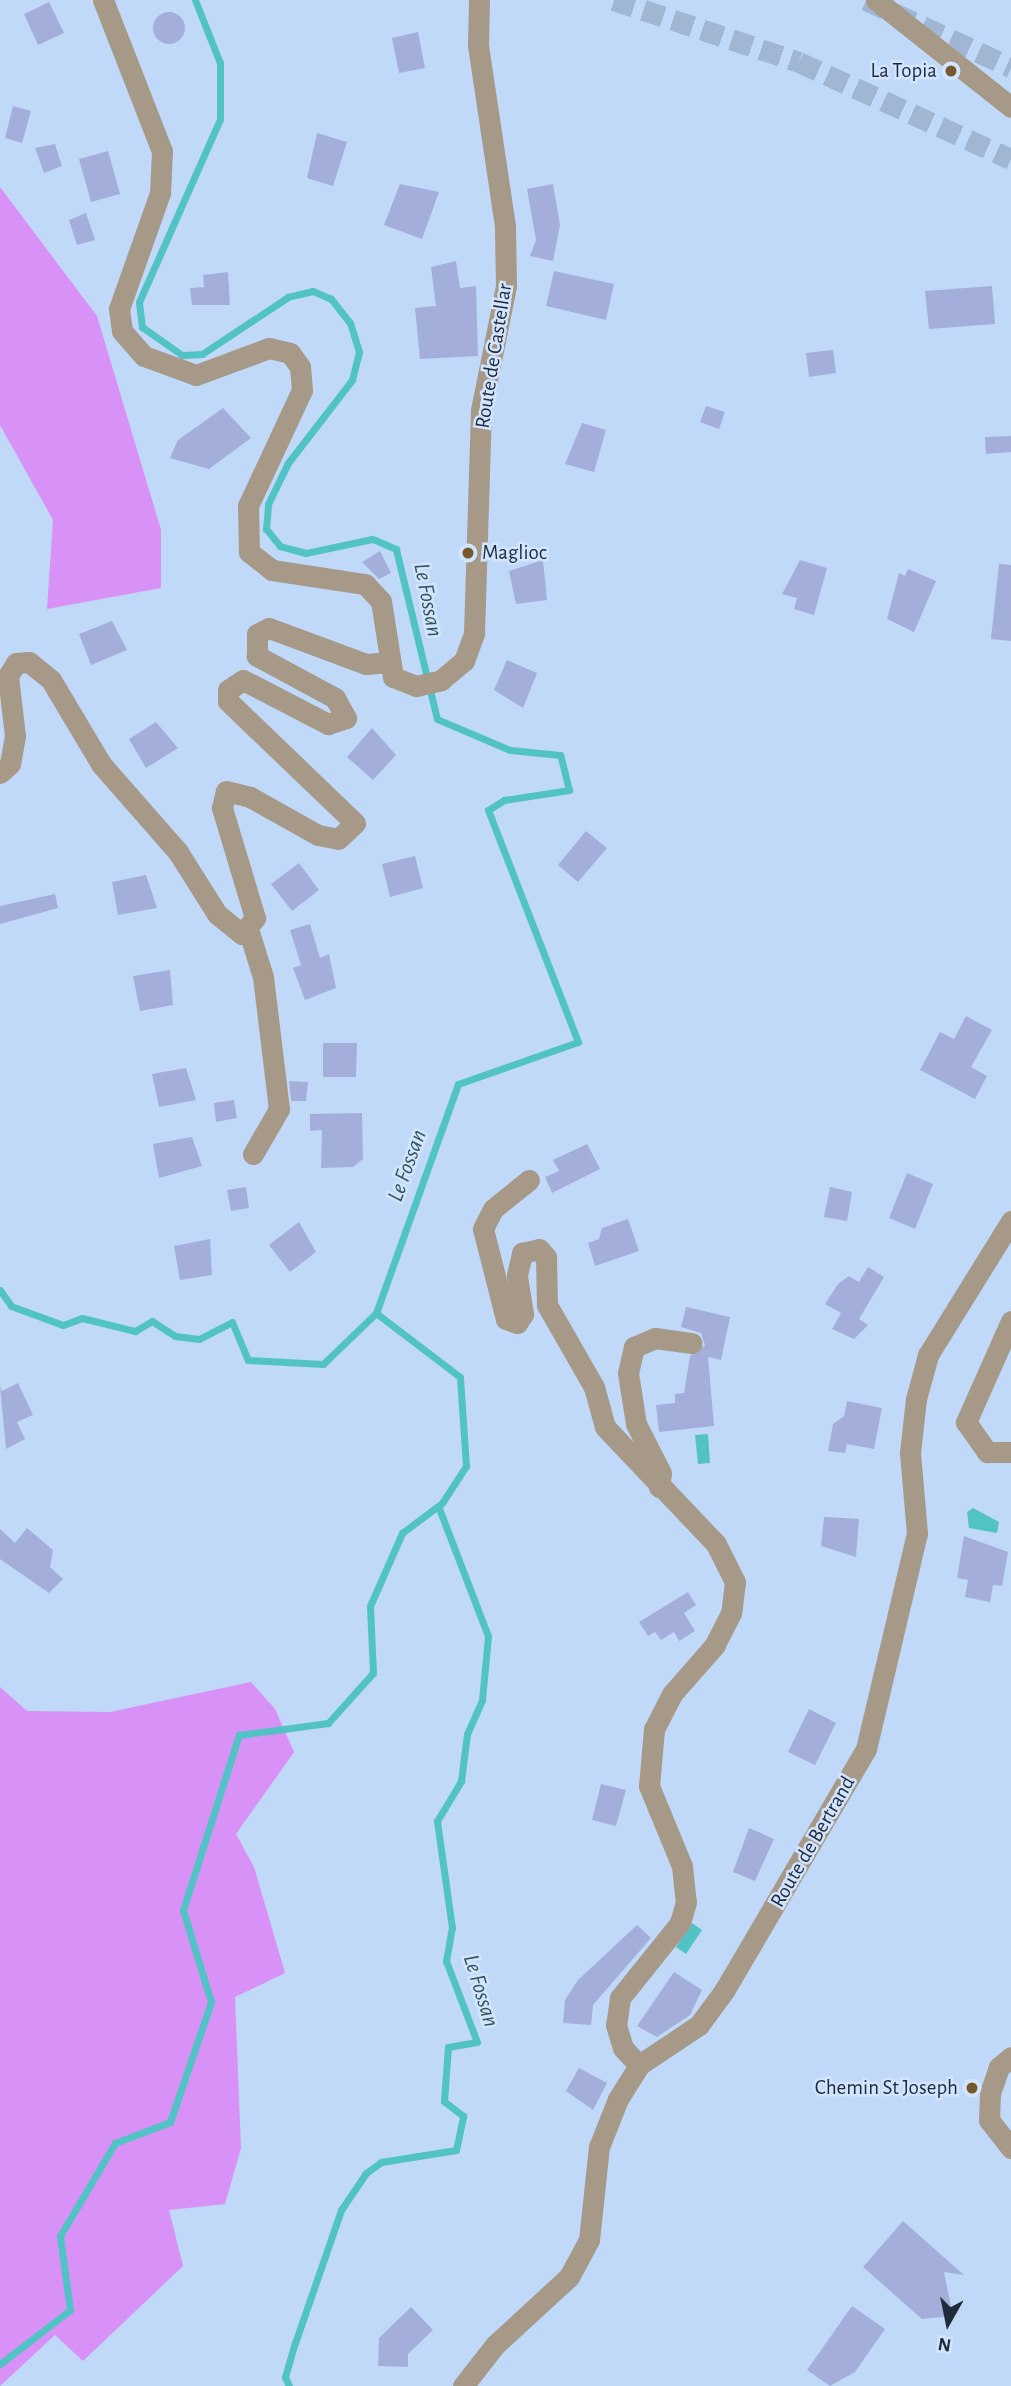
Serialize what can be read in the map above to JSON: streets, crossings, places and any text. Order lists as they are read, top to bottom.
{
  "streets": {
    "street": ["Route de Castellar", "Route de Bertrand"]
  },
  "water": ["Le Fossan"],
  "places": ["La Topia", "Maglioc", "Chemin St Joseph"],
  "north": "bottom"
}
